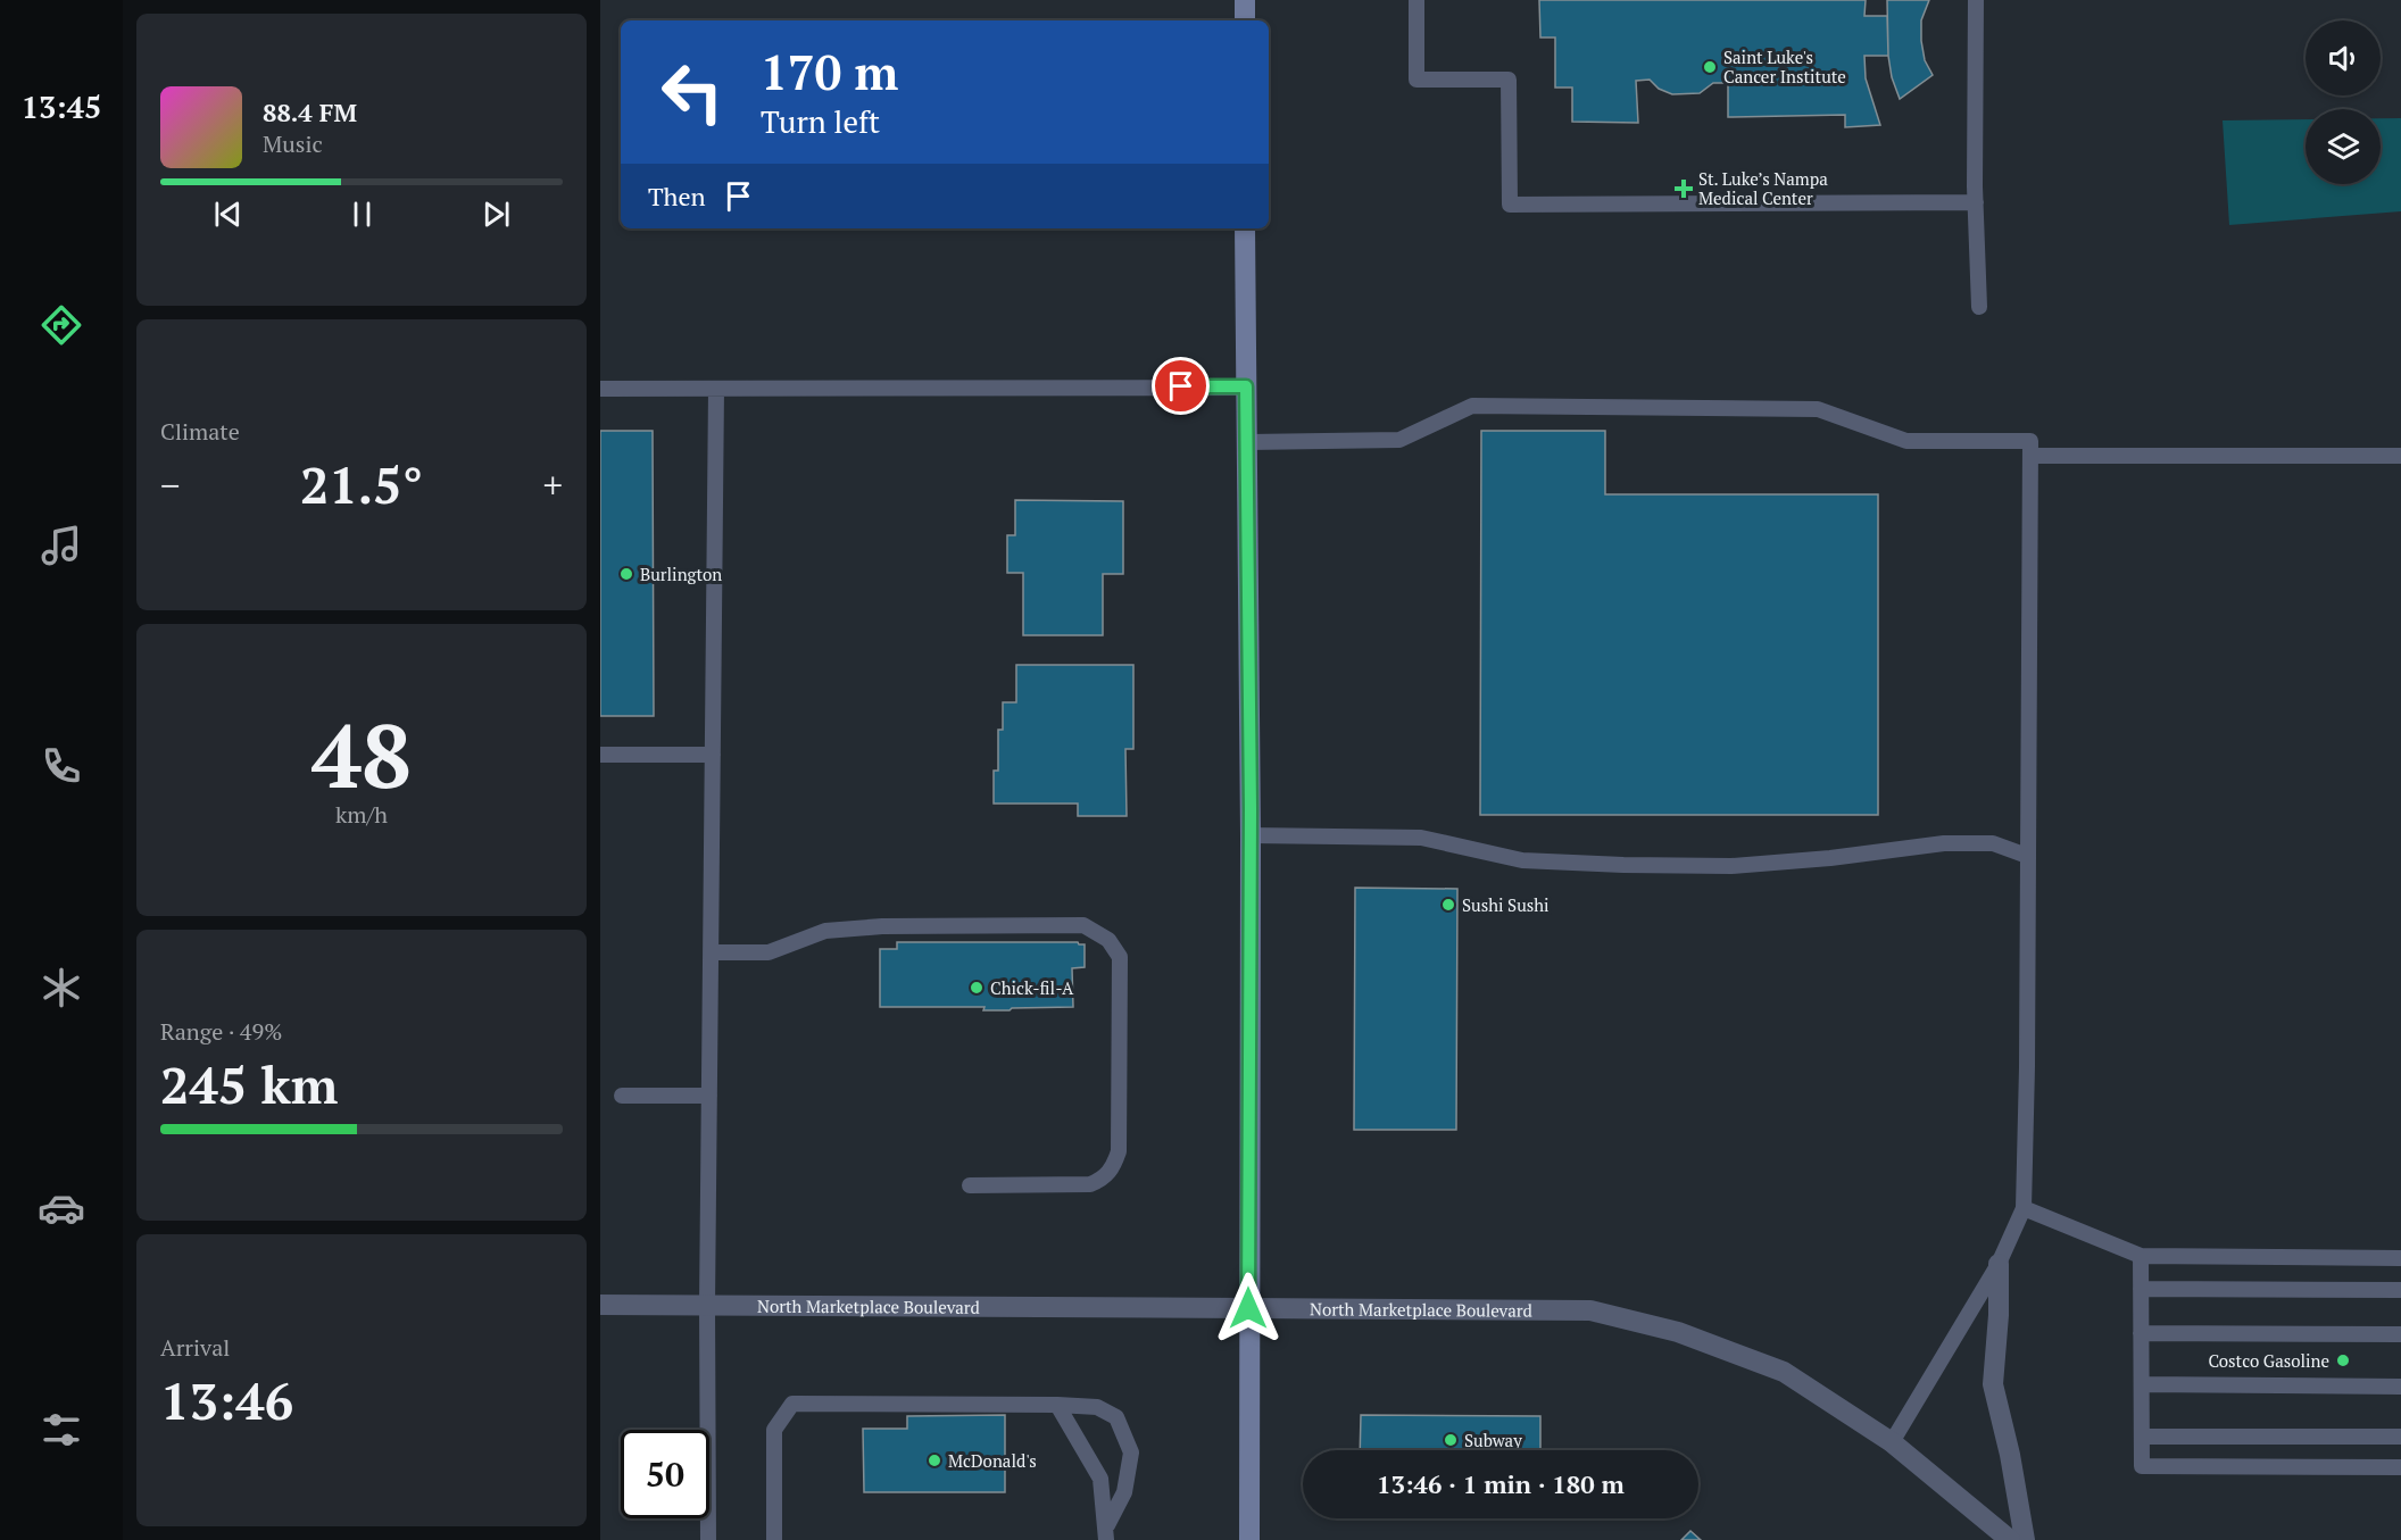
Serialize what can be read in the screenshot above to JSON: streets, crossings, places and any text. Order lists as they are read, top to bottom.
{
  "streets": {
    "street": ["North Marketplace Boulevard"]
  },
  "places": {
    "other": [
      "Saint Luke's Cancer Institute",
      "Burlington",
      "Sushi Sushi",
      "Chick-fil-A",
      "Costco Gasoline",
      "Subway",
      "McDonald's"
    ],
    "health": ["St. Luke’s Nampa Medical Center"]
  },
  "page": {
    "tabs": "13:45",
    "turn": ["170 m", "Turn left"],
    "song": ["88.4 FM", "Music"],
    "then": "Then",
    "tile": [
      "Climate",
      ["48", "km/h"],
      ["Range · 49%", "245 km"],
      ["Arrival", "13:46"]
    ],
    "heat": ["−", "21.5°", "+"],
    "limit": "50",
    "trip": "13:46 · 1 min · 180 m"
  }
}
